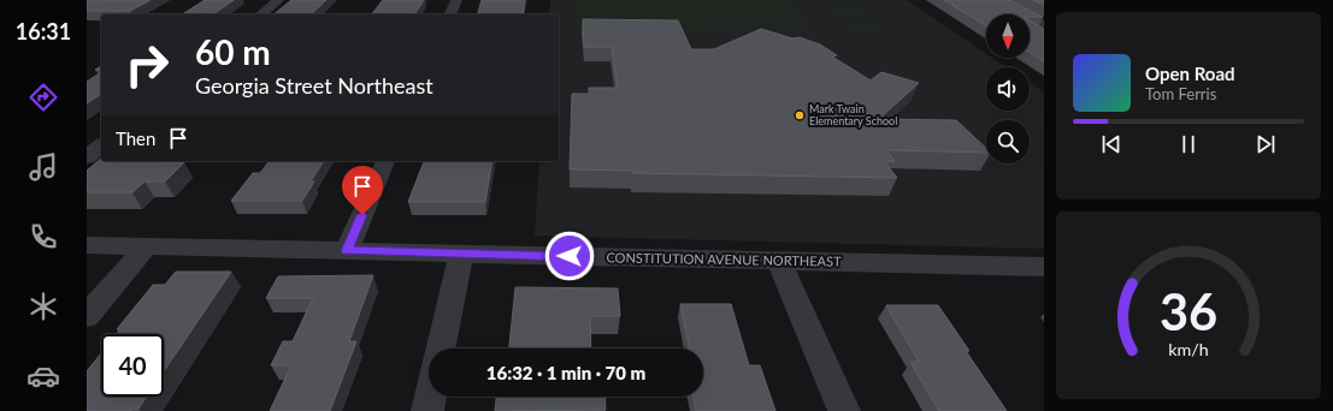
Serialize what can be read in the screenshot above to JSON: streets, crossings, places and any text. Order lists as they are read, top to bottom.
{
  "streets": {
    "street": ["CONSTITUTION AVENUE NORTHEAST"]
  },
  "places": ["Mark Twain Elementary School"],
  "north": "bottom",
  "page": {
    "tabs": "16:31",
    "turn": ["60 m", "Georgia Street Northeast"],
    "song": ["Open Road", "Tom Ferris"],
    "then": "Then",
    "limit": "40",
    "trip": "16:32 · 1 min · 70 m",
    "gauge": ["36", "km/h"]
  }
}
